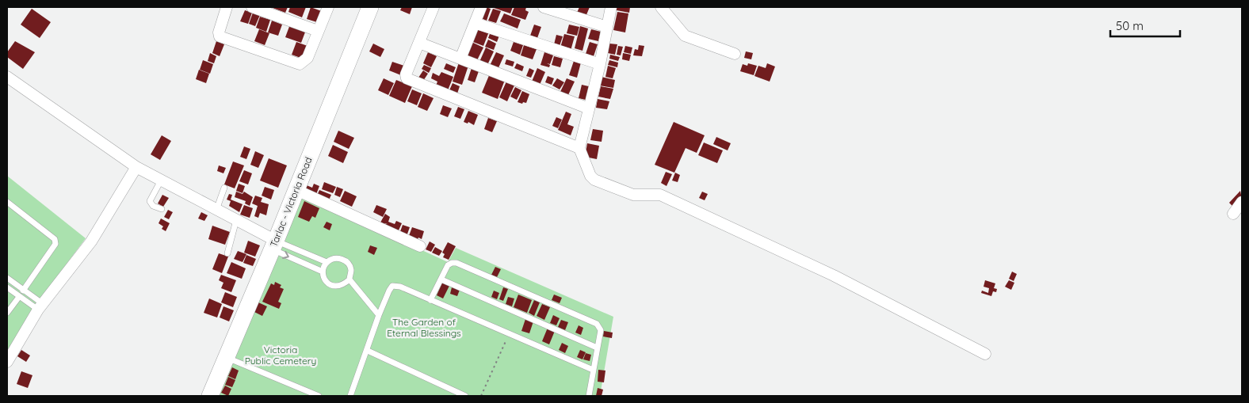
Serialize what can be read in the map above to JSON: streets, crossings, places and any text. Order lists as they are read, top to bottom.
{
  "streets": {
    "main road": ["Tarlac - Victoria Road"]
  },
  "parks": ["The Garden of Eternal Blessings", "Victoria Public Cemetery"],
  "scale_bar": "50 m"
}
